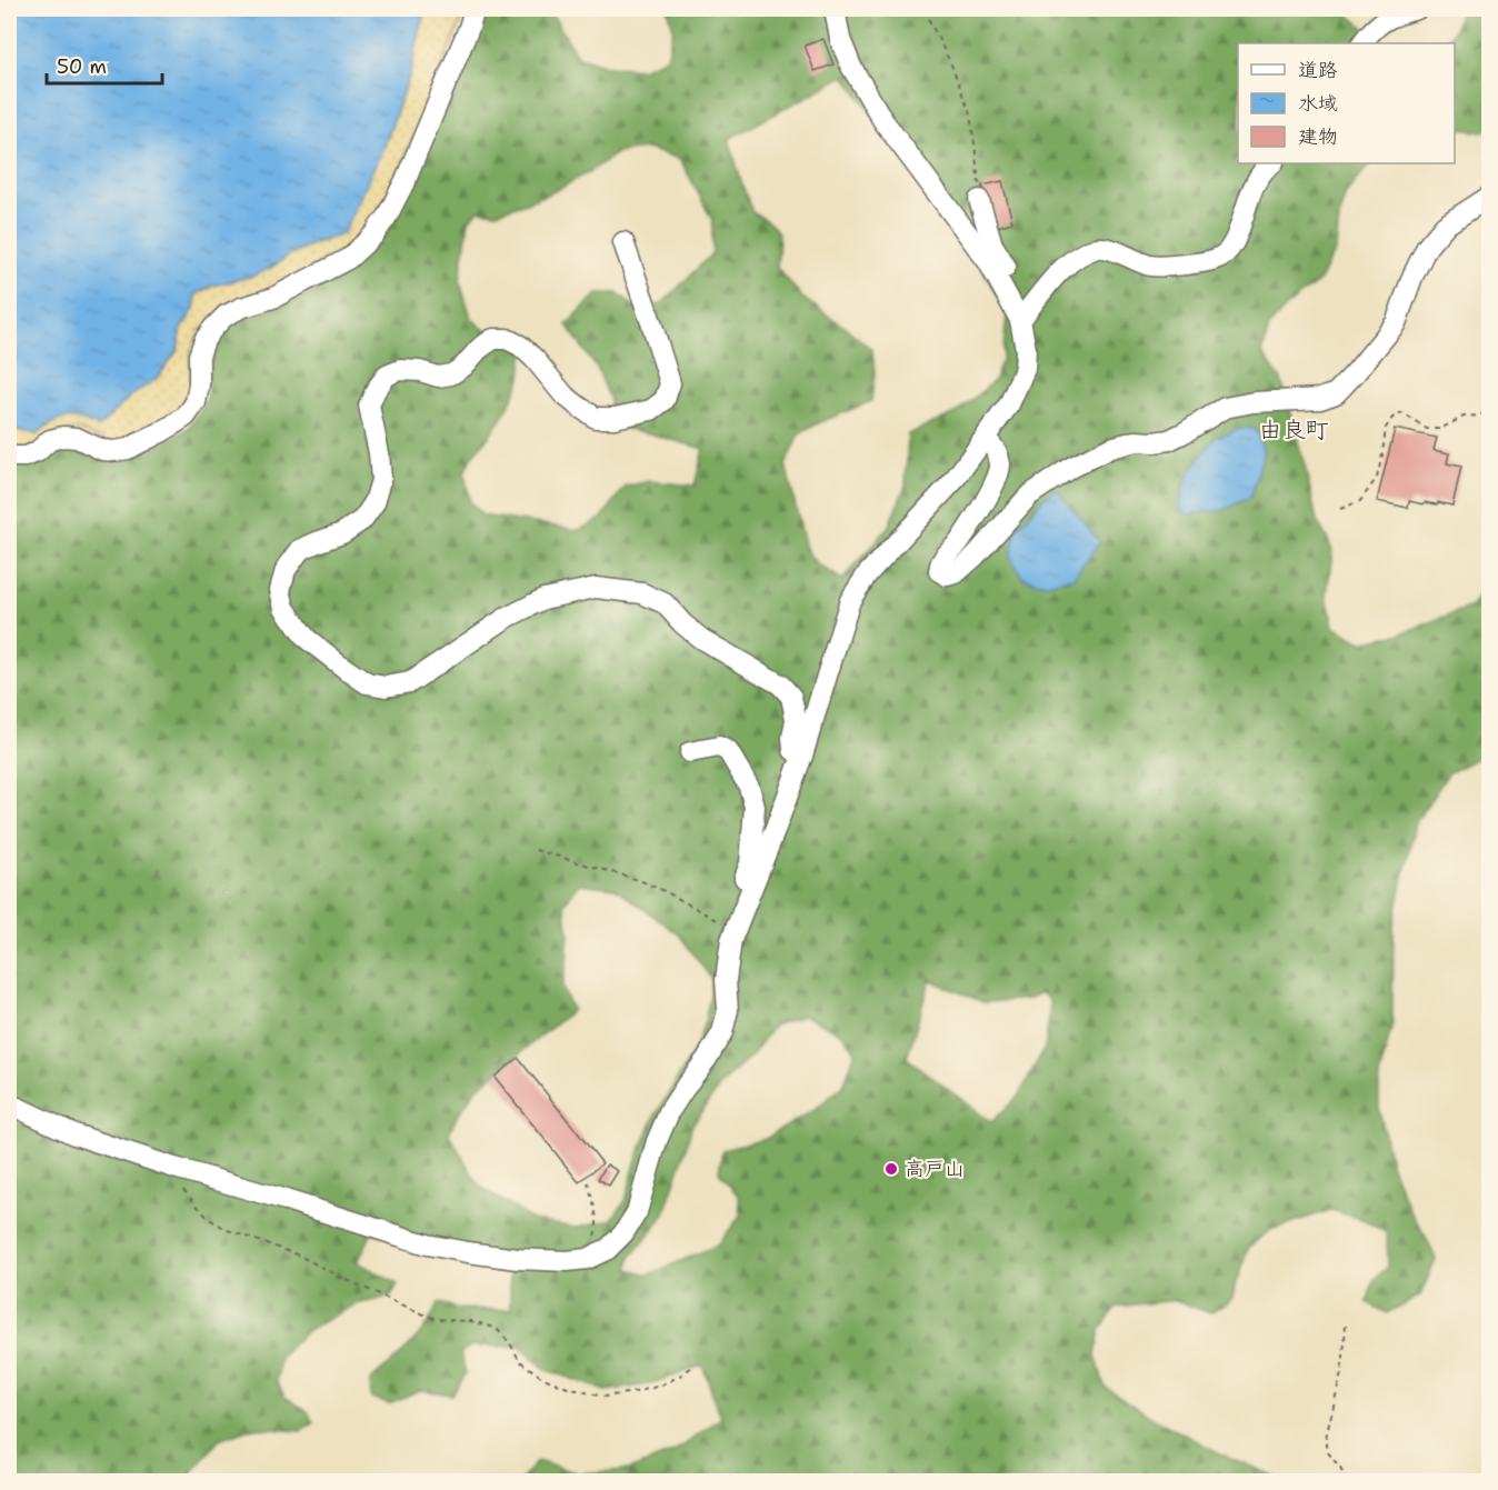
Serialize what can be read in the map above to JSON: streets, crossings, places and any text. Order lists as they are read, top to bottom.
{
  "districts": ["由良町"],
  "places": ["高戸山"],
  "legend": ["道路", "水域", "建物"],
  "scale_bar": "50 m"
}
